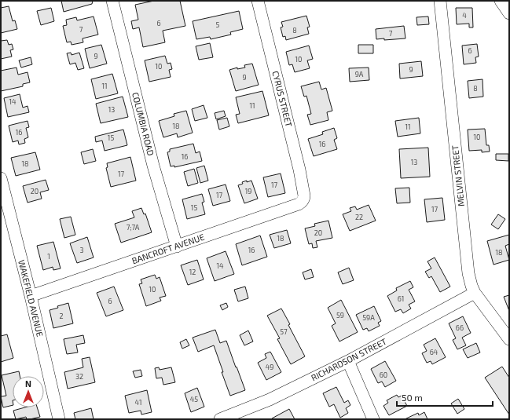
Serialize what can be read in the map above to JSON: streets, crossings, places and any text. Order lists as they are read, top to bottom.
{
  "streets": {
    "street": [
      "CYRUS STREET",
      "COLUMBIA ROAD",
      "MELVIN STREET",
      "BANCROFT AVENUE",
      "WAKEFIELD AVENUE",
      "RICHARDSON STREET"
    ]
  },
  "crossings": [
    ["CYRUS STREET", "BANCROFT AVENUE"],
    ["COLUMBIA ROAD", "BANCROFT AVENUE"],
    ["MELVIN STREET", "RICHARDSON STREET"],
    ["BANCROFT AVENUE", "WAKEFIELD AVENUE"]
  ],
  "house_numbers": [
    "4",
    "6",
    "5",
    "7",
    "8",
    "7",
    "6",
    "9",
    "10",
    "10",
    "9",
    "9A",
    "9",
    "11",
    "8",
    "14",
    "11",
    "13",
    "18",
    "11",
    "16",
    "10",
    "15",
    "16",
    "16",
    "13",
    "18",
    "17",
    "17",
    "20",
    "19",
    "17",
    "15",
    "17",
    "22",
    "7;7A",
    "20",
    "18",
    "3",
    "16",
    "18",
    "1",
    "14",
    "12",
    "10",
    "61",
    "6",
    "59",
    "2",
    "59A",
    "66",
    "57",
    "64",
    "49",
    "60",
    "32",
    "45",
    "41"
  ],
  "scale_bar": "50 m",
  "north": "top"
}
